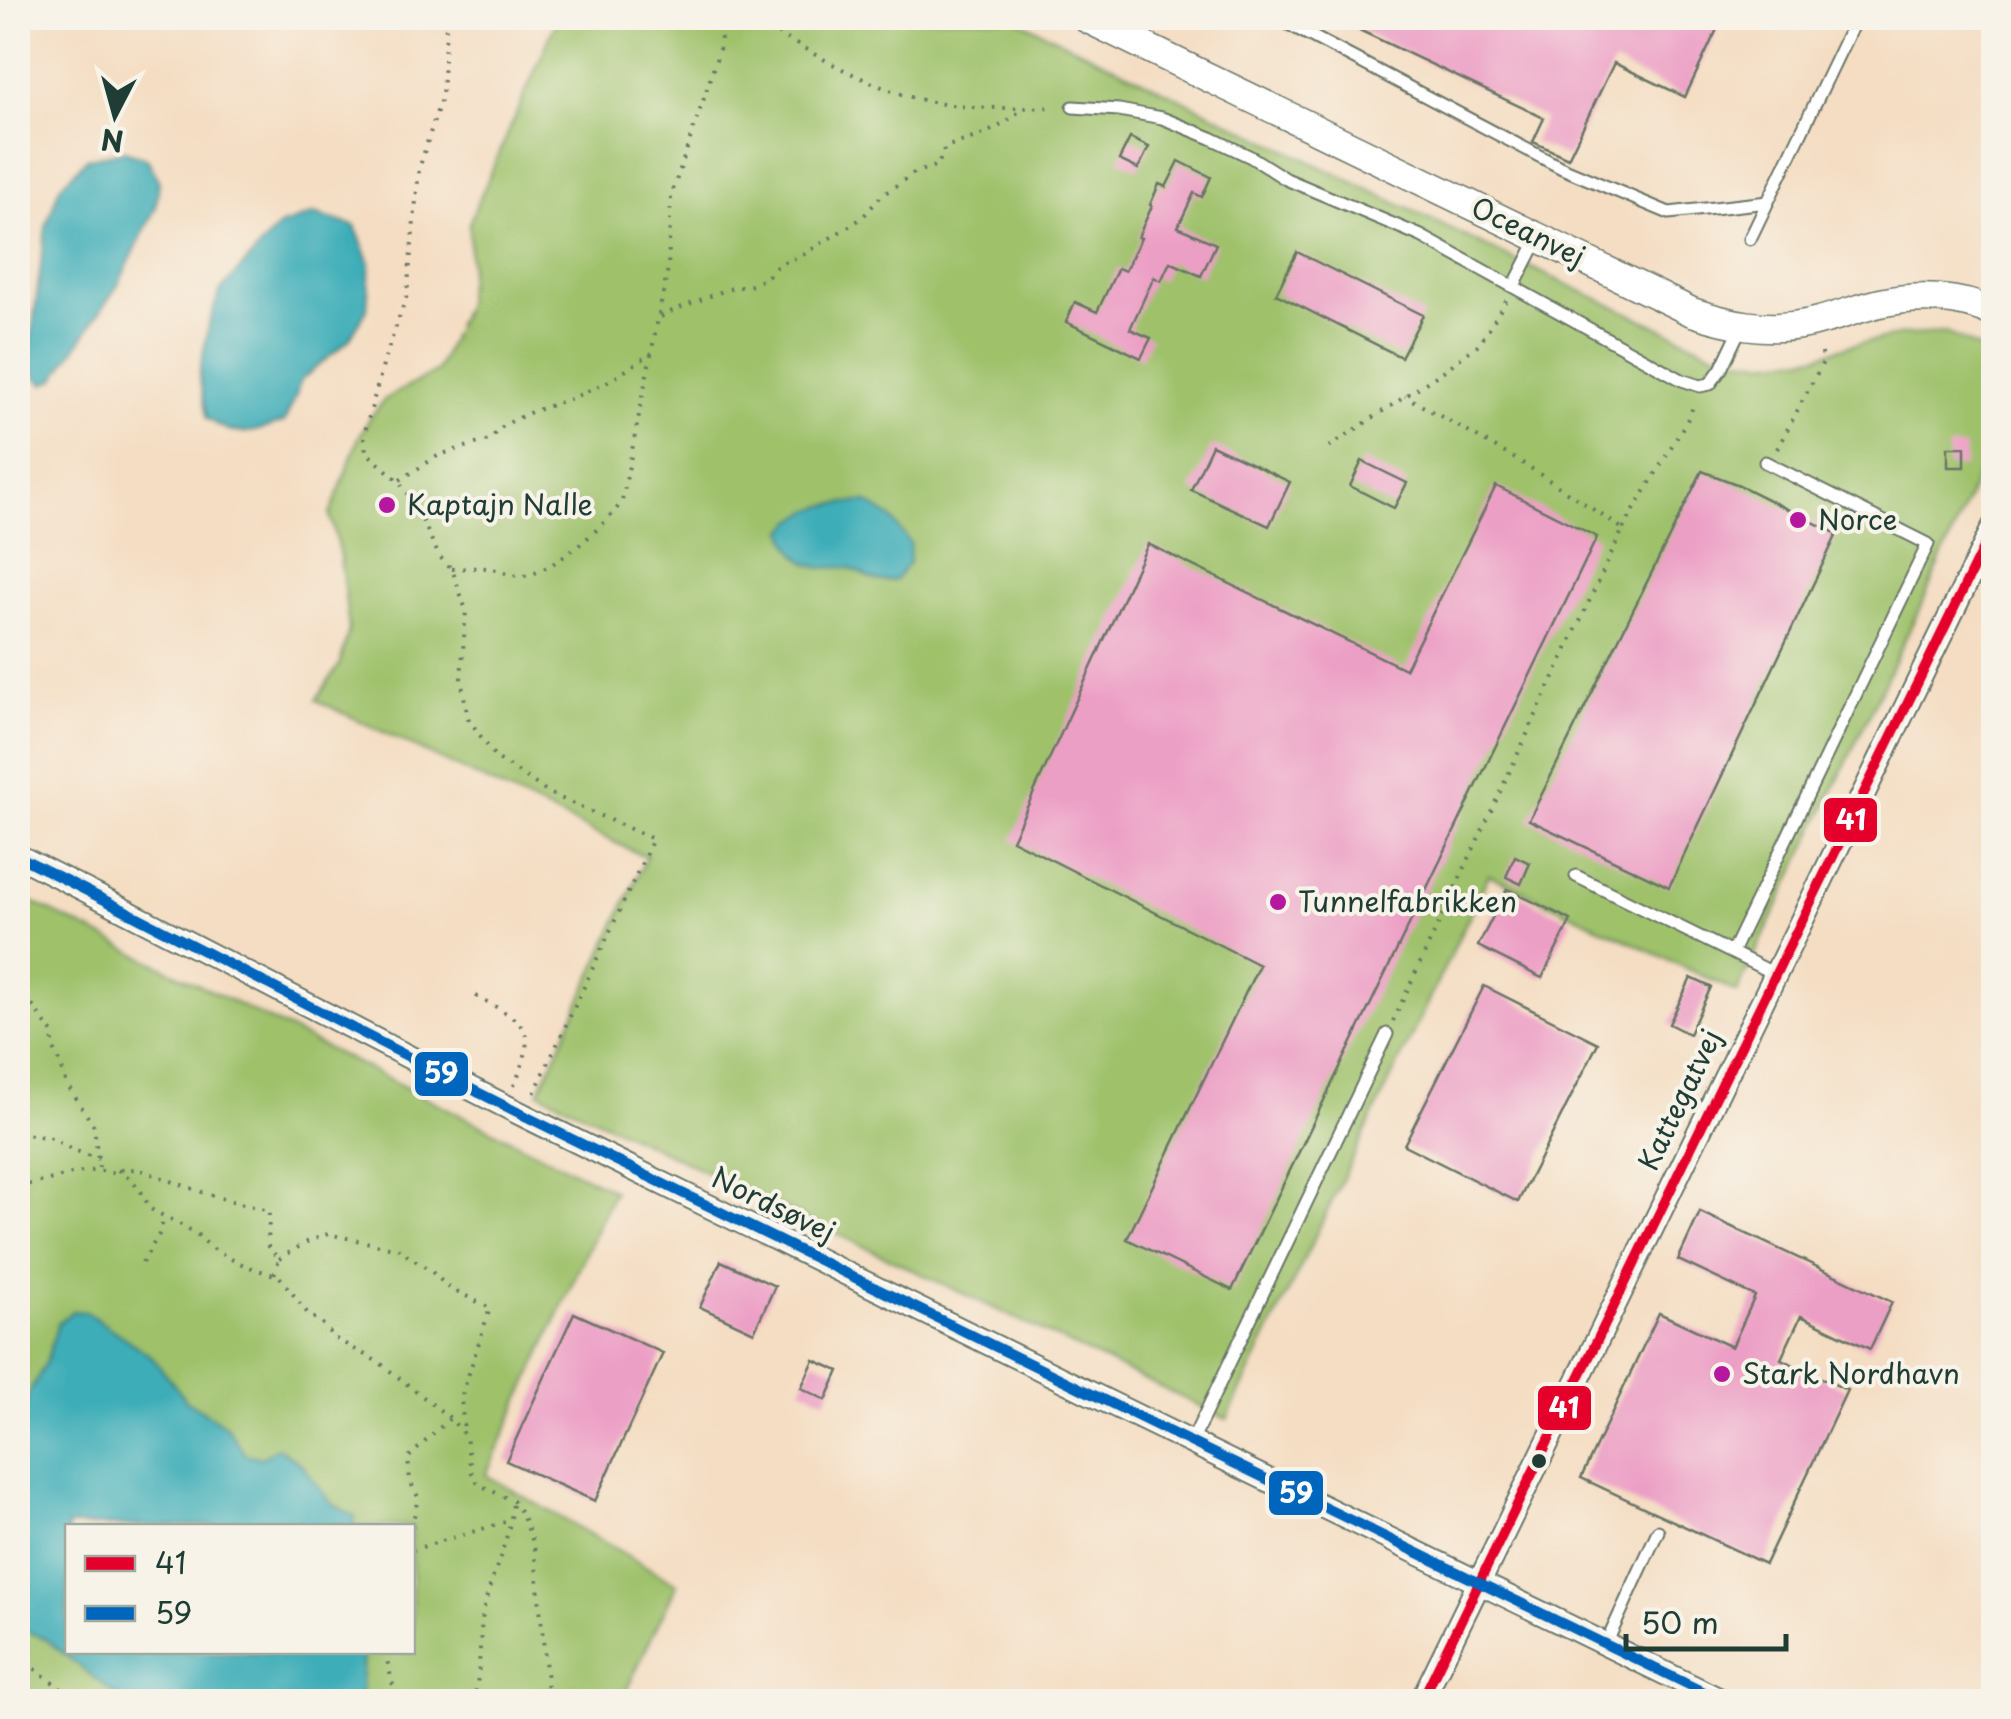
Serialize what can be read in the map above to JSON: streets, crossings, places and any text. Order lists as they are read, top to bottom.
{
  "streets": {
    "street": ["Oceanvej", "Kattegatvej", "Nordsøvej"]
  },
  "crossings": [
    ["Kattegatvej", "Nordsøvej"]
  ],
  "places": [
    "Kaptajn Nalle",
    "Norce",
    "Tunnelfabrikken",
    "Stark Nordhavn"
  ],
  "lines": ["transit line 41", "transit line 59"],
  "legend": ["41", "59"],
  "scale_bar": "50 m",
  "north": "bottom"
}
